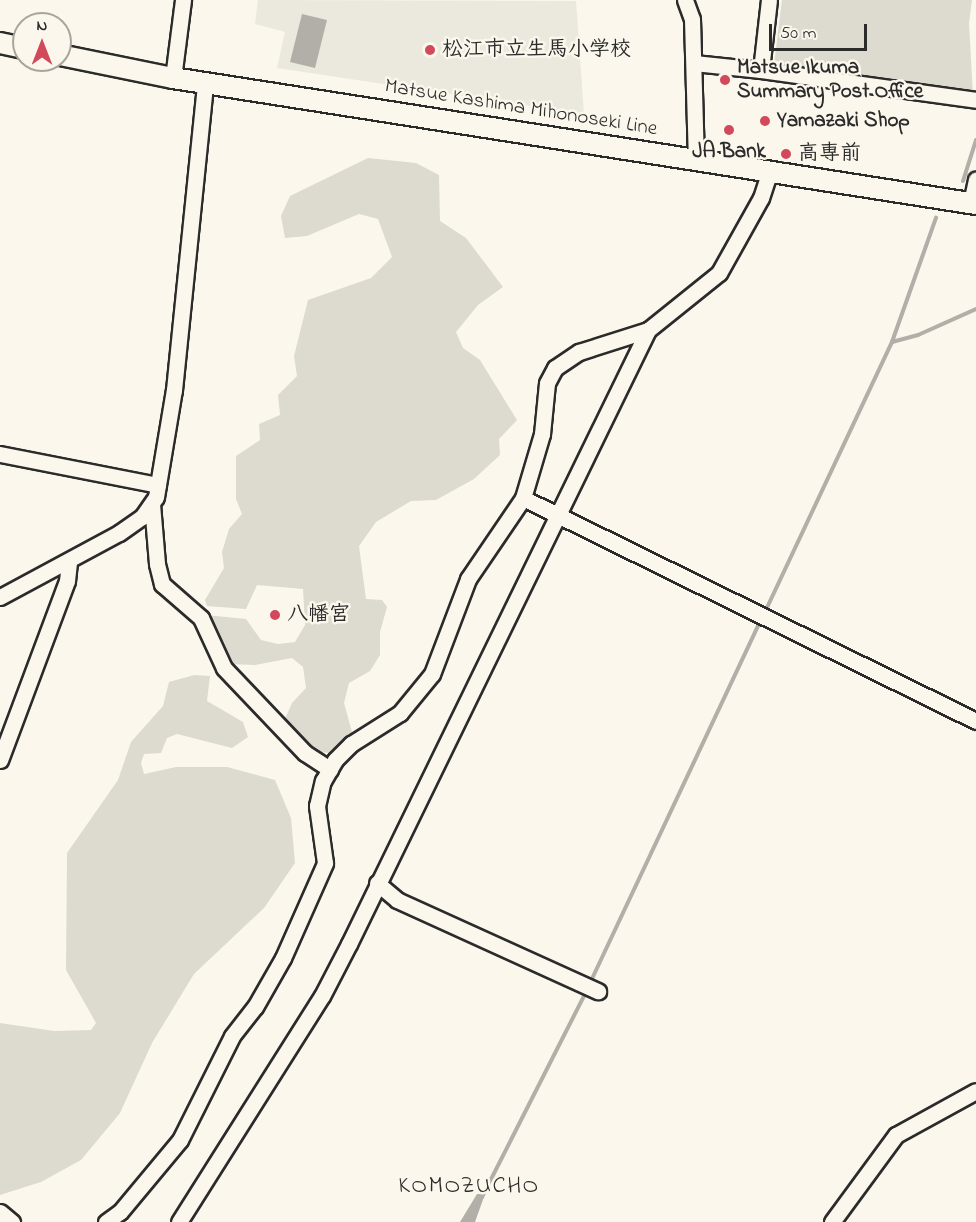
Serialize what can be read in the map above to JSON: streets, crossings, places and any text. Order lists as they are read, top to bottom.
{
  "streets": {
    "main road": ["Matsue Kashima Mihonoseki Line"]
  },
  "districts": ["KOMOZUCHO"],
  "places": [
    "松江市立生馬小学校",
    "Matsue Ikuma Summary Post Office",
    "Yamazaki Shop",
    "JA Bank",
    "高専前",
    "八幡宮"
  ],
  "scale_bar": "50 m",
  "north": "top"
}
